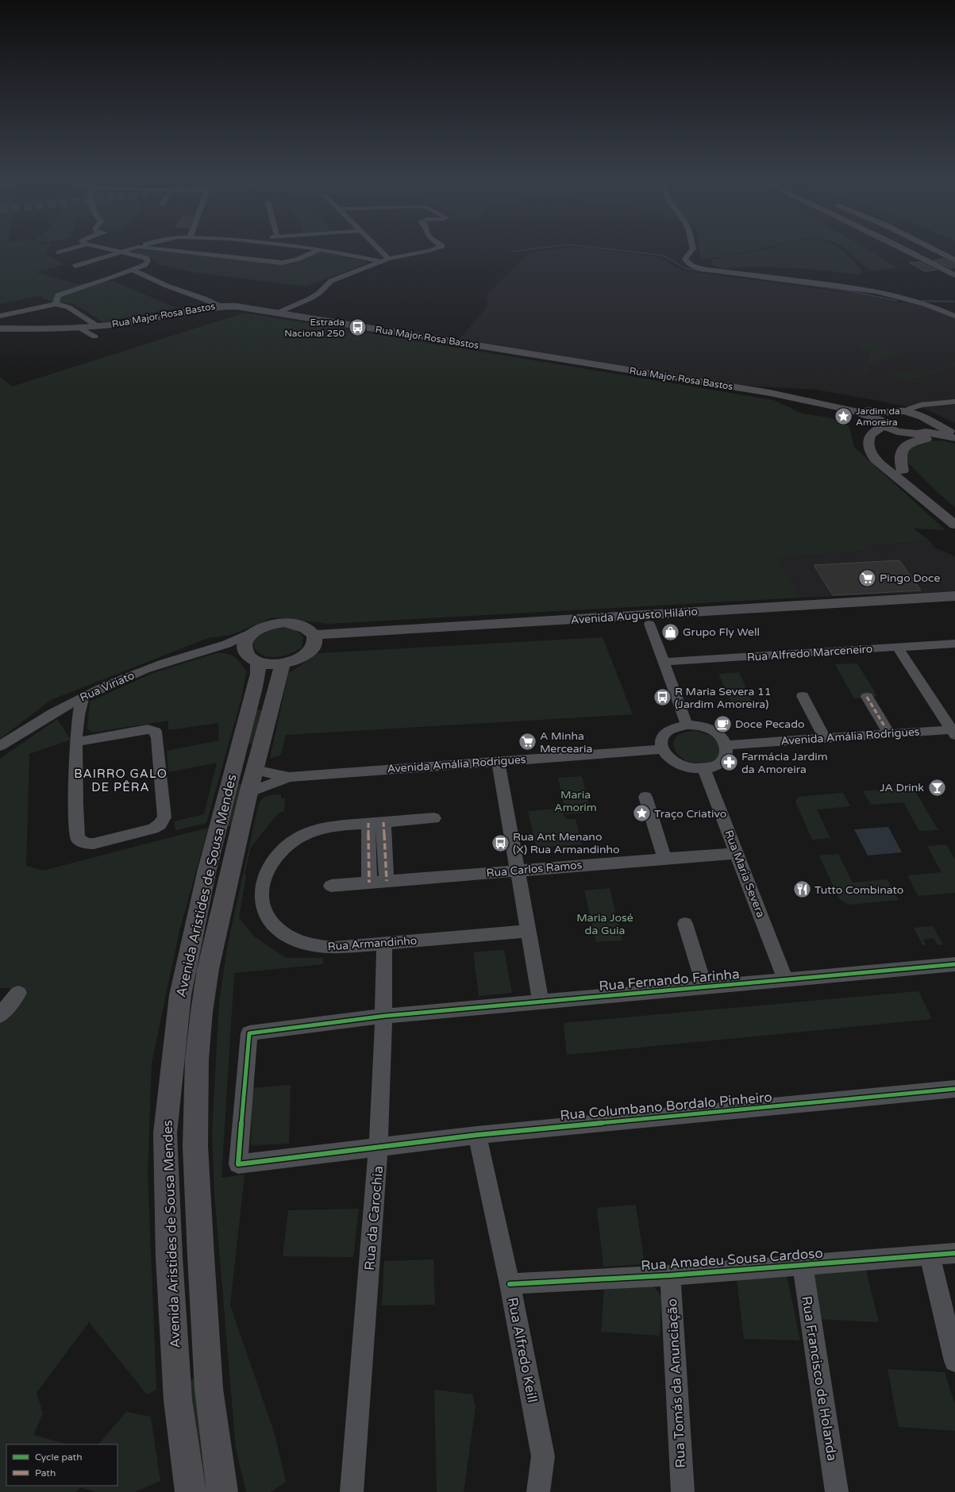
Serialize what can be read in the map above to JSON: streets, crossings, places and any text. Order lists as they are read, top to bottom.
{
  "streets": {
    "main road": ["Rua Major Rosa Bastos", "Avenida Augusto Hilário", "Avenida Aristides de Sousa Mendes"],
    "street": [
      "Rua Alfredo Marceneiro",
      "Rua Viriato",
      "Avenida Amália Rodrigues",
      "Rua Carlos Ramos",
      "Rua Maria Severa",
      "Rua Armandinho",
      "Rua Fernando Farinha",
      "Rua Columbano Bordalo Pinheiro",
      "Rua da Carochia",
      "Rua Amadeu Sousa Cardoso",
      "Rua Alfredo Keill",
      "Rua Francisco de Holanda",
      "Rua Tomás da Anunciação"
    ]
  },
  "crossings": [
    ["Avenida Augusto Hilário", "Rua Viriato"],
    ["Avenida Augusto Hilário", "Avenida Aristides de Sousa Mendes"],
    ["Rua Viriato", "Avenida Aristides de Sousa Mendes"],
    ["Avenida Amália Rodrigues", "Rua Maria Severa"],
    ["Avenida Amália Rodrigues", "Avenida Aristides de Sousa Mendes"],
    ["Rua Carlos Ramos", "Rua Maria Severa"],
    ["Rua Maria Severa", "Rua Fernando Farinha"],
    ["Rua Armandinho", "Rua da Carochia"],
    ["Rua Fernando Farinha", "Rua Columbano Bordalo Pinheiro"],
    ["Rua Fernando Farinha", "Rua da Carochia"],
    ["Rua Columbano Bordalo Pinheiro", "Rua da Carochia"],
    ["Rua Columbano Bordalo Pinheiro", "Rua Alfredo Keill"],
    ["Rua Amadeu Sousa Cardoso", "Rua Alfredo Keill"],
    ["Rua Amadeu Sousa Cardoso", "Rua Francisco de Holanda"],
    ["Rua Amadeu Sousa Cardoso", "Rua Tomás da Anunciação"]
  ],
  "districts": ["BAIRRO GALO DE PÊRA"],
  "parks": ["Maria Amorim", "Maria José da Guia"],
  "places": {
    "bus stop": ["Estrada Nacional 250", "R Maria Severa 11 (Jardim Amoreira)", "Rua Ant Menano (X) Rua Armandinho"],
    "place": ["Jardim da Amoreira", "Traço Criativo"],
    "supermarket": ["Pingo Doce", "A Minha Mercearia"],
    "shop": ["Grupo Fly Well"],
    "cafe": ["Doce Pecado"],
    "pharmacy": ["Farmácia Jardim da Amoreira"],
    "bar": ["JA Drink"],
    "restaurant": ["Tutto Combinato"]
  },
  "legend": ["Cycle path", "Path"]
}
